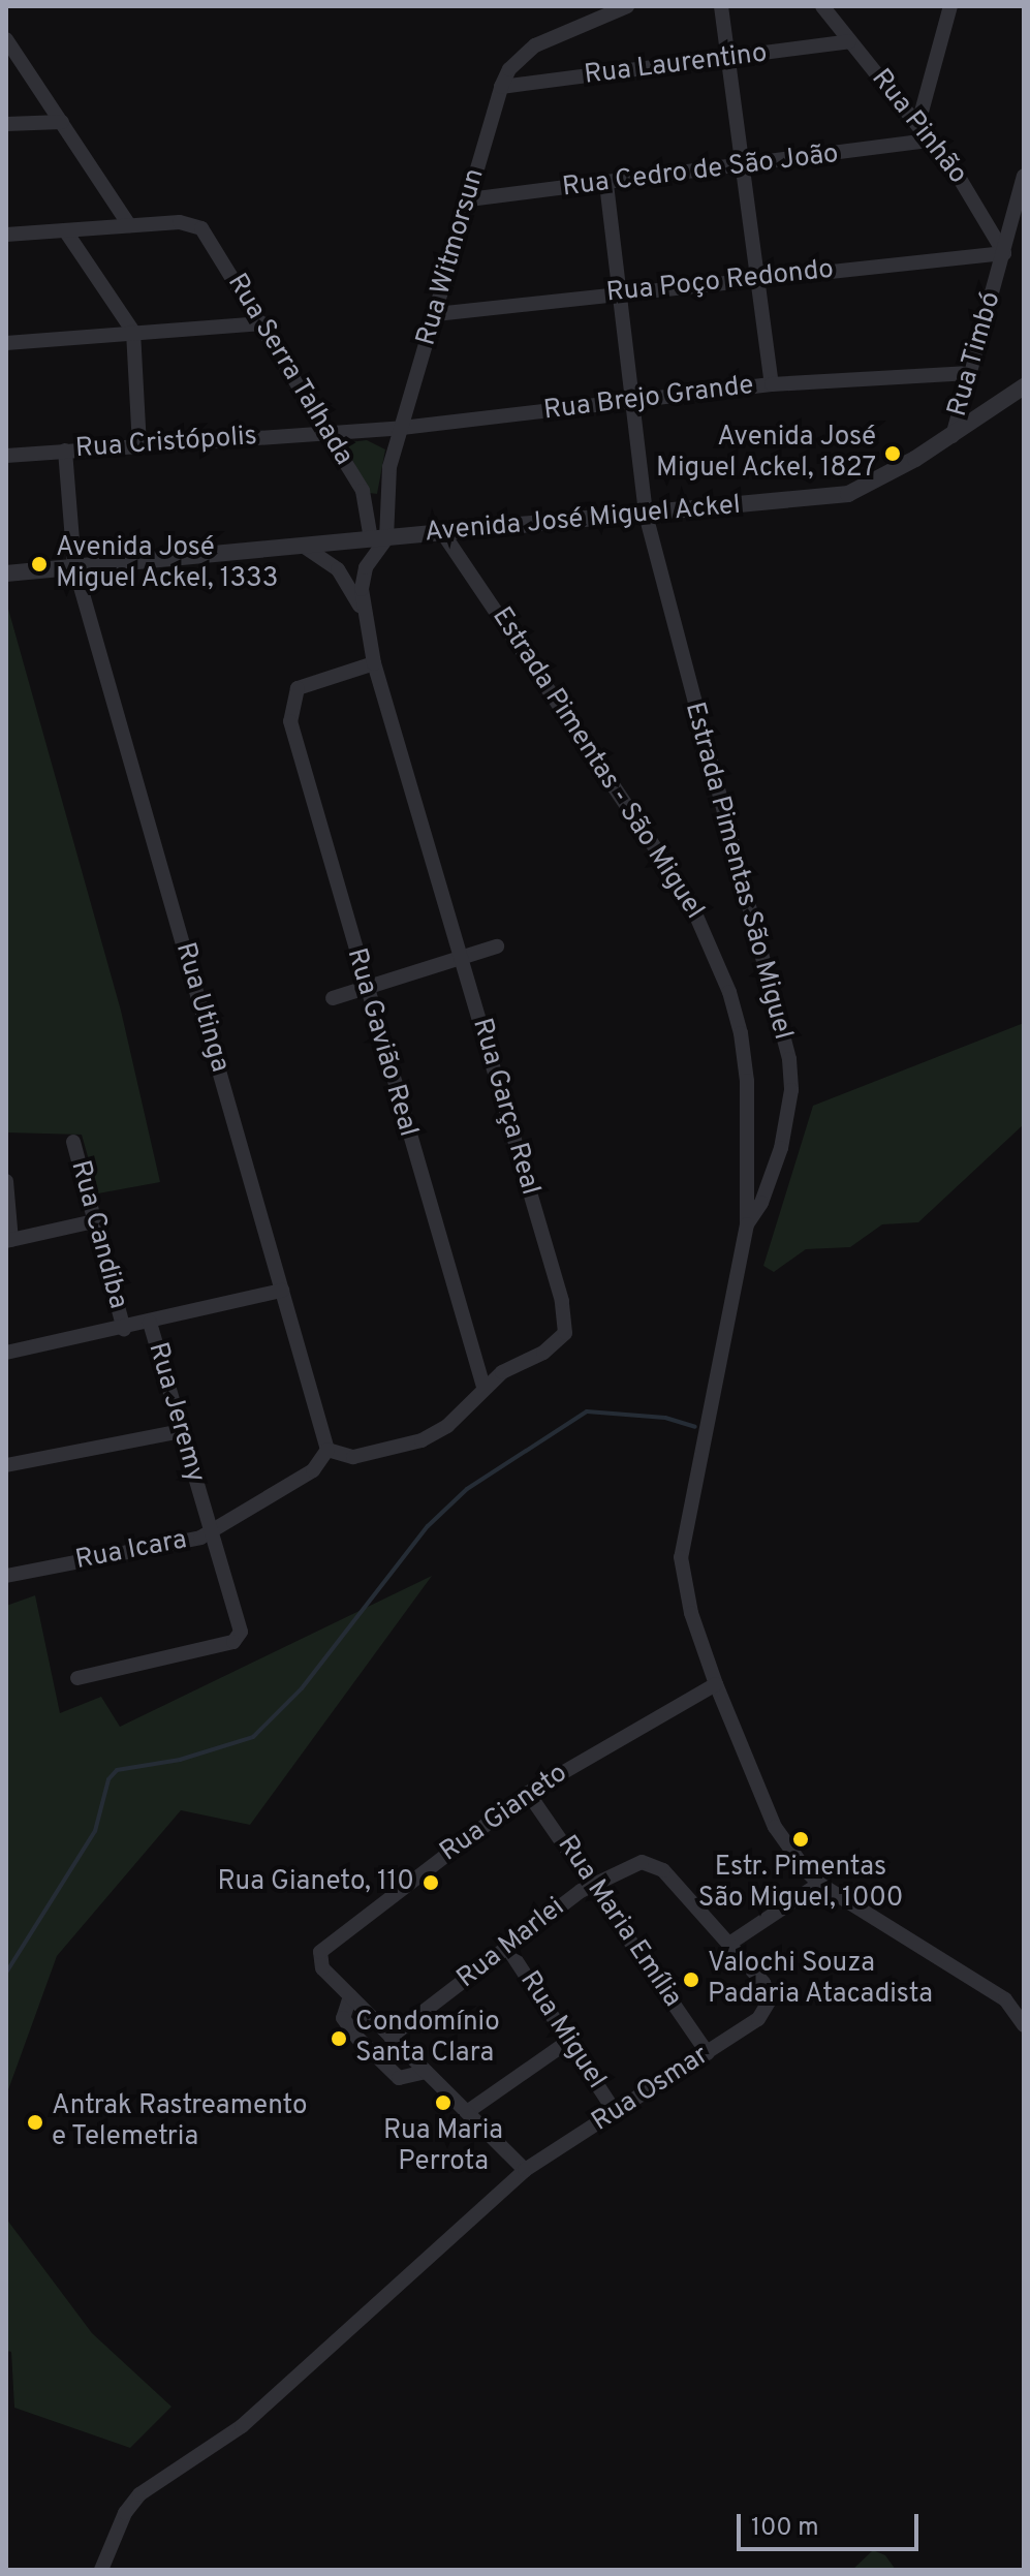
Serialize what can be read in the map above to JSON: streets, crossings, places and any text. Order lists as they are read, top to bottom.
{
  "streets": {
    "street": [
      "Rua Laurentino",
      "Rua Pinhão",
      "Rua Cedro de São João",
      "Rua Witmorsun",
      "Rua Poço Redondo",
      "Rua Timbó",
      "Rua Serra Talhada",
      "Rua Brejo Grande",
      "Rua Cristópolis",
      "Avenida José Miguel Ackel",
      "Estrada Pimentas - São Miguel",
      "Estrada Pimentas São Miguel",
      "Rua Utinga",
      "Rua Gavião Real",
      "Rua Garça Real",
      "Rua Candiba",
      "Rua Jeremy",
      "Rua Icara",
      "Rua Gianeto",
      "Rua Maria Emília",
      "Rua Marlei",
      "Rua Miguel",
      "Rua Osmar"
    ]
  },
  "crossings": [
    ["Rua Laurentino", "Rua Pinhão"],
    ["Rua Laurentino", "Rua Witmorsun"],
    ["Rua Pinhão", "Rua Cedro de São João"],
    ["Rua Pinhão", "Rua Poço Redondo"],
    ["Rua Pinhão", "Rua Timbó"],
    ["Rua Cedro de São João", "Rua Witmorsun"],
    ["Rua Cedro de São João", "Estrada Pimentas São Miguel"],
    ["Rua Witmorsun", "Rua Poço Redondo"],
    ["Rua Witmorsun", "Rua Serra Talhada"],
    ["Rua Witmorsun", "Rua Brejo Grande"],
    ["Rua Poço Redondo", "Rua Timbó"],
    ["Rua Poço Redondo", "Estrada Pimentas São Miguel"],
    ["Rua Timbó", "Rua Brejo Grande"],
    ["Rua Timbó", "Avenida José Miguel Ackel"],
    ["Rua Serra Talhada", "Rua Brejo Grande"],
    ["Rua Serra Talhada", "Rua Cristópolis"],
    ["Rua Serra Talhada", "Avenida José Miguel Ackel"],
    ["Rua Brejo Grande", "Rua Cristópolis"],
    ["Rua Brejo Grande", "Estrada Pimentas São Miguel"],
    ["Rua Cristópolis", "Rua Utinga"],
    ["Avenida José Miguel Ackel", "Estrada Pimentas - São Miguel"],
    ["Avenida José Miguel Ackel", "Estrada Pimentas São Miguel"],
    ["Avenida José Miguel Ackel", "Rua Utinga"],
    ["Estrada Pimentas - São Miguel", "Estrada Pimentas São Miguel"],
    ["Estrada Pimentas - São Miguel", "Rua Gianeto"],
    ["Rua Utinga", "Rua Garça Real"],
    ["Rua Utinga", "Rua Icara"],
    ["Rua Gavião Real", "Rua Garça Real"],
    ["Rua Garça Real", "Rua Icara"],
    ["Rua Jeremy", "Rua Icara"],
    ["Rua Gianeto", "Rua Maria Emília"],
    ["Rua Maria Emília", "Rua Marlei"],
    ["Rua Maria Emília", "Rua Osmar"],
    ["Rua Marlei", "Rua Miguel"],
    ["Rua Marlei", "Rua Osmar"],
    ["Rua Miguel", "Rua Osmar"]
  ],
  "places": [
    "Avenida José Miguel Ackel, 1827",
    "Avenida José Miguel Ackel, 1333",
    "Estr. Pimentas São Miguel, 1000",
    "Rua Gianeto, 110",
    "Valochi Souza Padaria Atacadista",
    "Condomínio Santa Clara",
    "Rua Maria Perrota",
    "Antrak Rastreamento e Telemetria"
  ],
  "scale_bar": "100 m"
}
